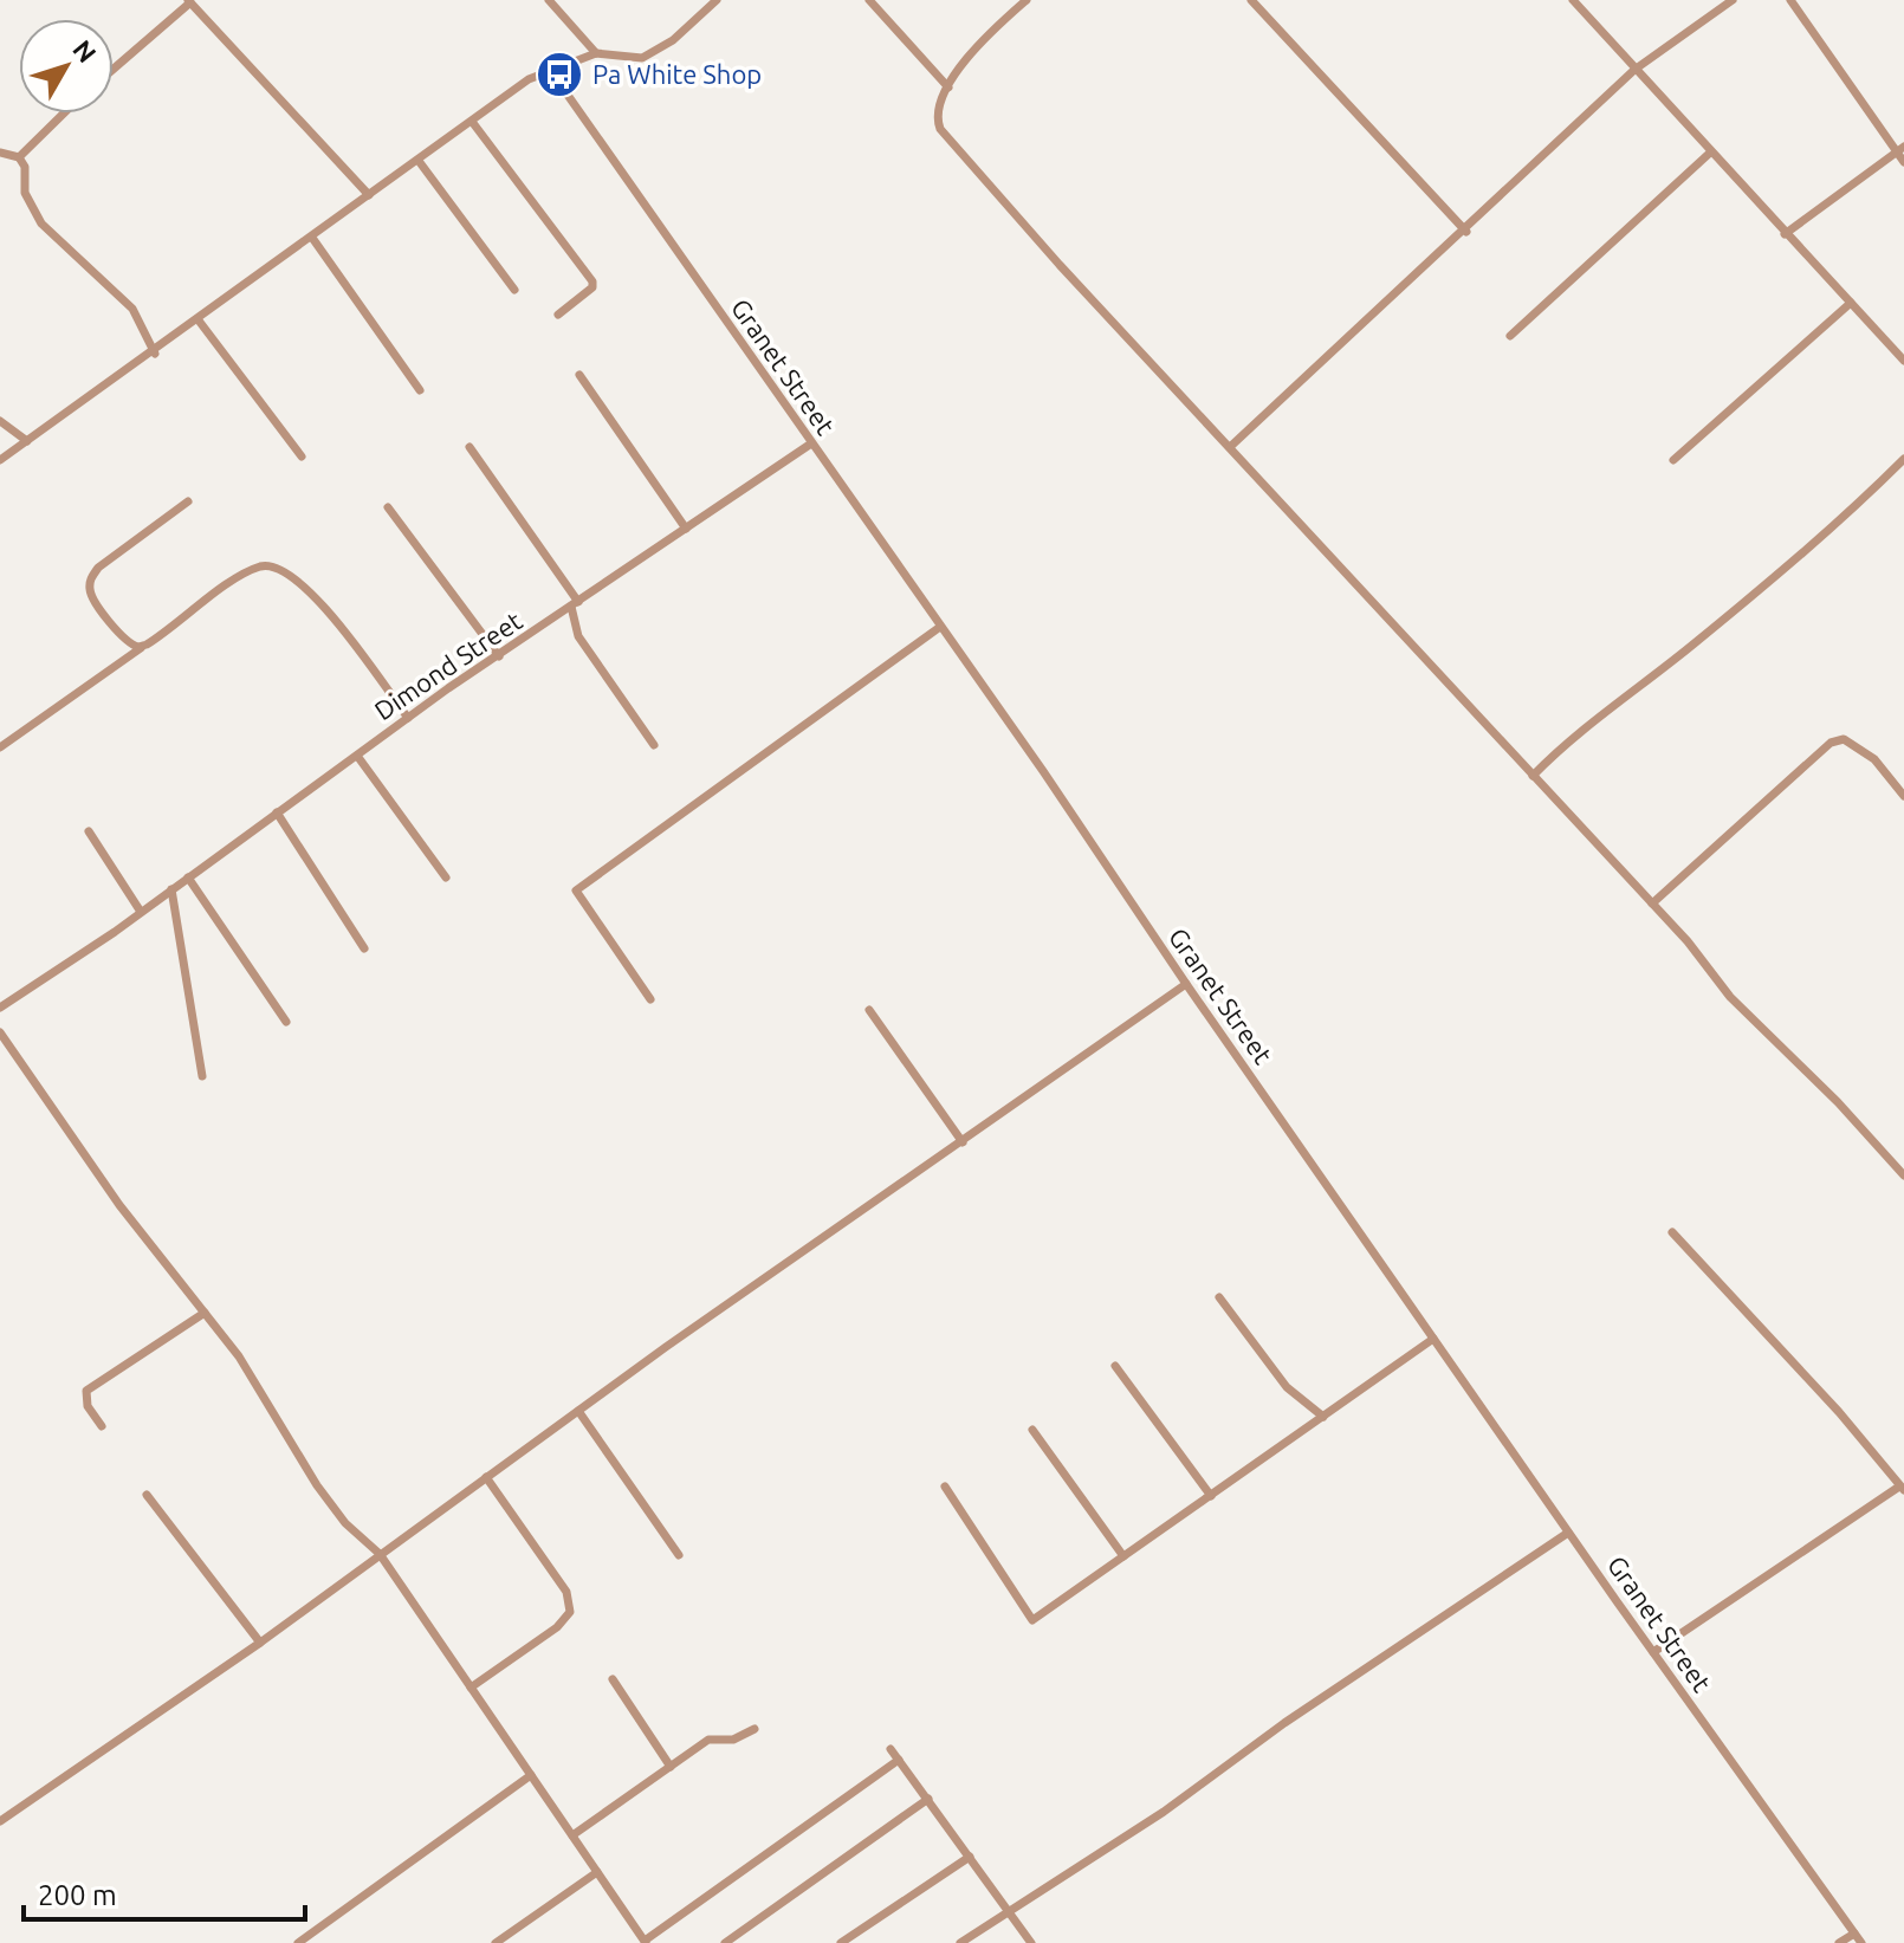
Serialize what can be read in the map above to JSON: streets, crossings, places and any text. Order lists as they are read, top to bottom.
{
  "streets": {
    "street": ["Granet Street", "Dimond Street"]
  },
  "crossings": [
    ["Granet Street", "Dimond Street"]
  ],
  "places": {
    "bus stop": ["Pa White Shop"]
  },
  "scale_bar": "200 m",
  "north": "top right"
}
